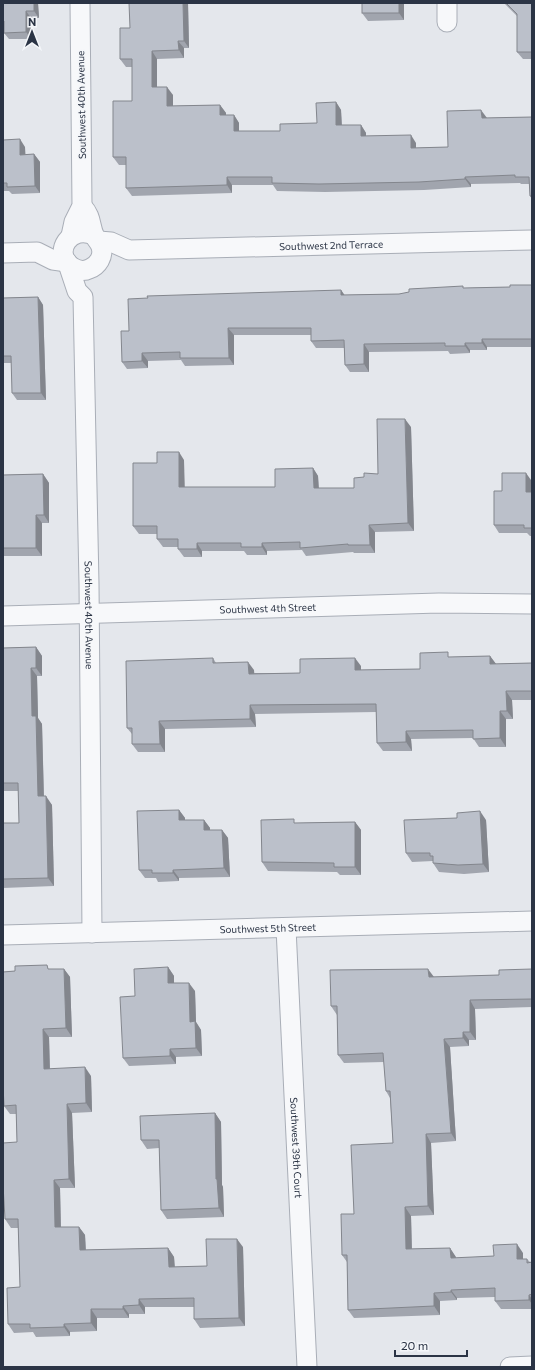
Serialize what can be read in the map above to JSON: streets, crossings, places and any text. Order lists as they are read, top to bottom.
{
  "streets": {
    "street": [
      "Southwest 40th Avenue",
      "Southwest 2nd Terrace",
      "Southwest 4th Street",
      "Southwest 5th Street",
      "Southwest 39th Court"
    ]
  },
  "crossings": [
    ["Southwest 40th Avenue", "Southwest 2nd Terrace"],
    ["Southwest 40th Avenue", "Southwest 4th Street"],
    ["Southwest 40th Avenue", "Southwest 5th Street"],
    ["Southwest 5th Street", "Southwest 39th Court"]
  ],
  "scale_bar": "20 m",
  "north": "top"
}
